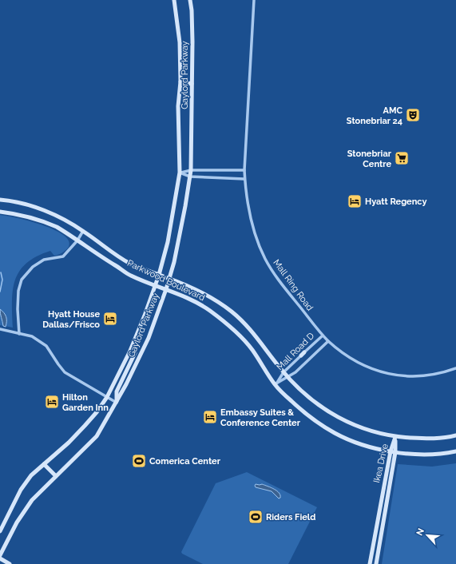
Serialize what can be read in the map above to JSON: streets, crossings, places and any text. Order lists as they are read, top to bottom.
{
  "streets": {
    "street": [
      "Gaylord Parkway",
      "Parkwood Boulevard",
      "Mall Ring Road",
      "Mall Road D",
      "Ikea Drive"
    ]
  },
  "crossings": [
    ["Gaylord Parkway", "Parkwood Boulevard"],
    ["Parkwood Boulevard", "Mall Road D"],
    ["Parkwood Boulevard", "Ikea Drive"],
    ["Mall Ring Road", "Mall Road D"]
  ],
  "places": {
    "theatre": ["AMC Stonebriar 24"],
    "supermarket": ["Stonebriar Centre"],
    "hotel": [
      "Hyatt Regency",
      "Hyatt House Dallas/Frisco",
      "Hilton Garden Inn",
      "Embassy Suites & Conference Center"
    ],
    "sports": ["Comerica Center", "Riders Field"]
  },
  "north": "top left"
}
